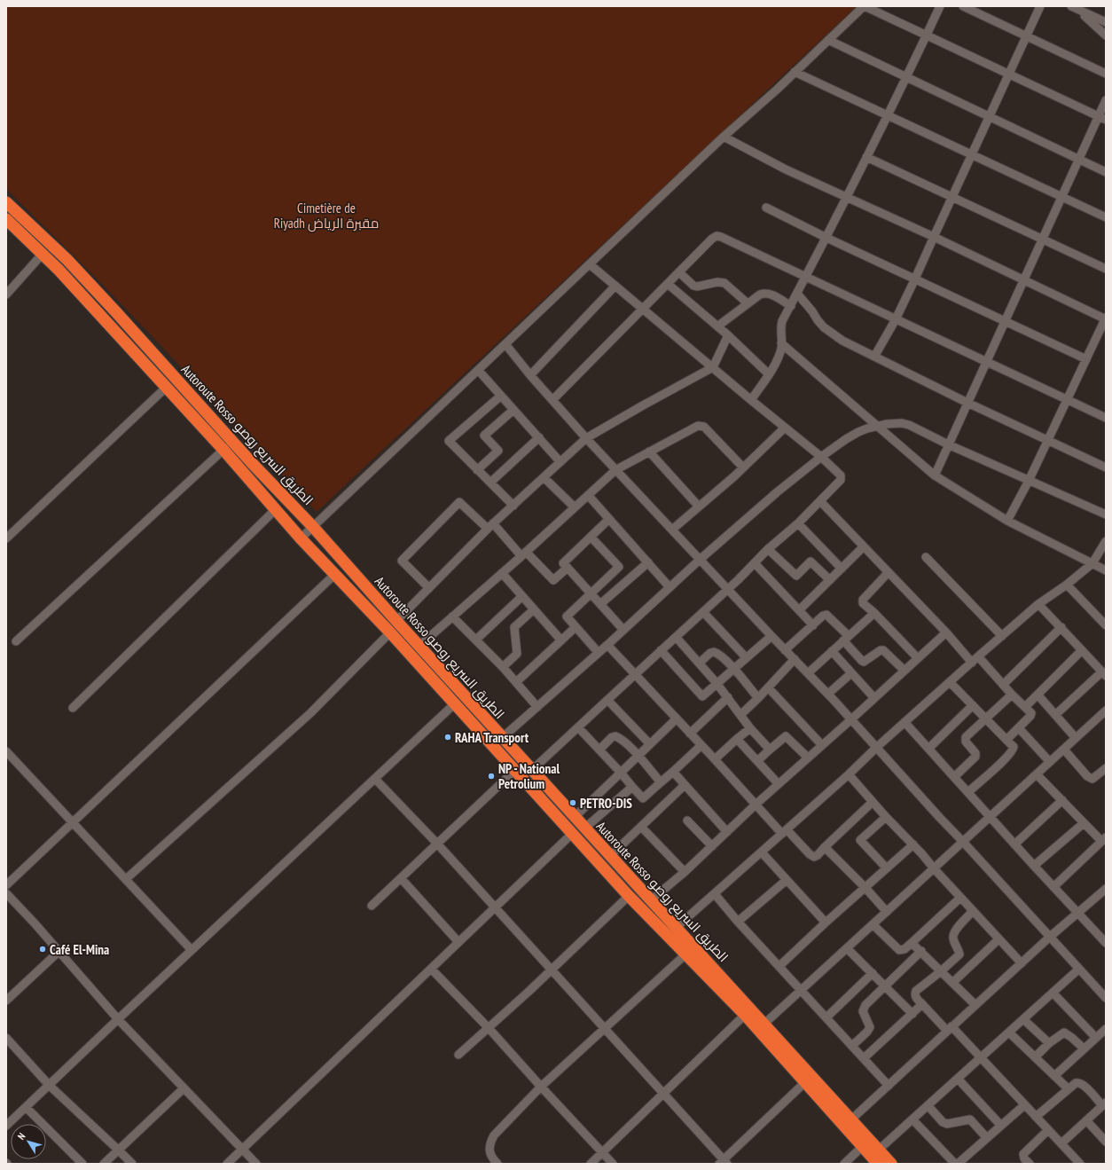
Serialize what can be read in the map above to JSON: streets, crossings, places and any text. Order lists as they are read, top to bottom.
{
  "streets": {
    "highway": ["Autoroute Rosso الطريق السريع روصو"]
  },
  "parks": ["Cimetière de Riyadh مقبرة الرياض"],
  "places": [
    "RAHA Transport",
    "NP - National Petrolium",
    "PETRO-DIS",
    "Café El-Mina"
  ],
  "north": "top left"
}
